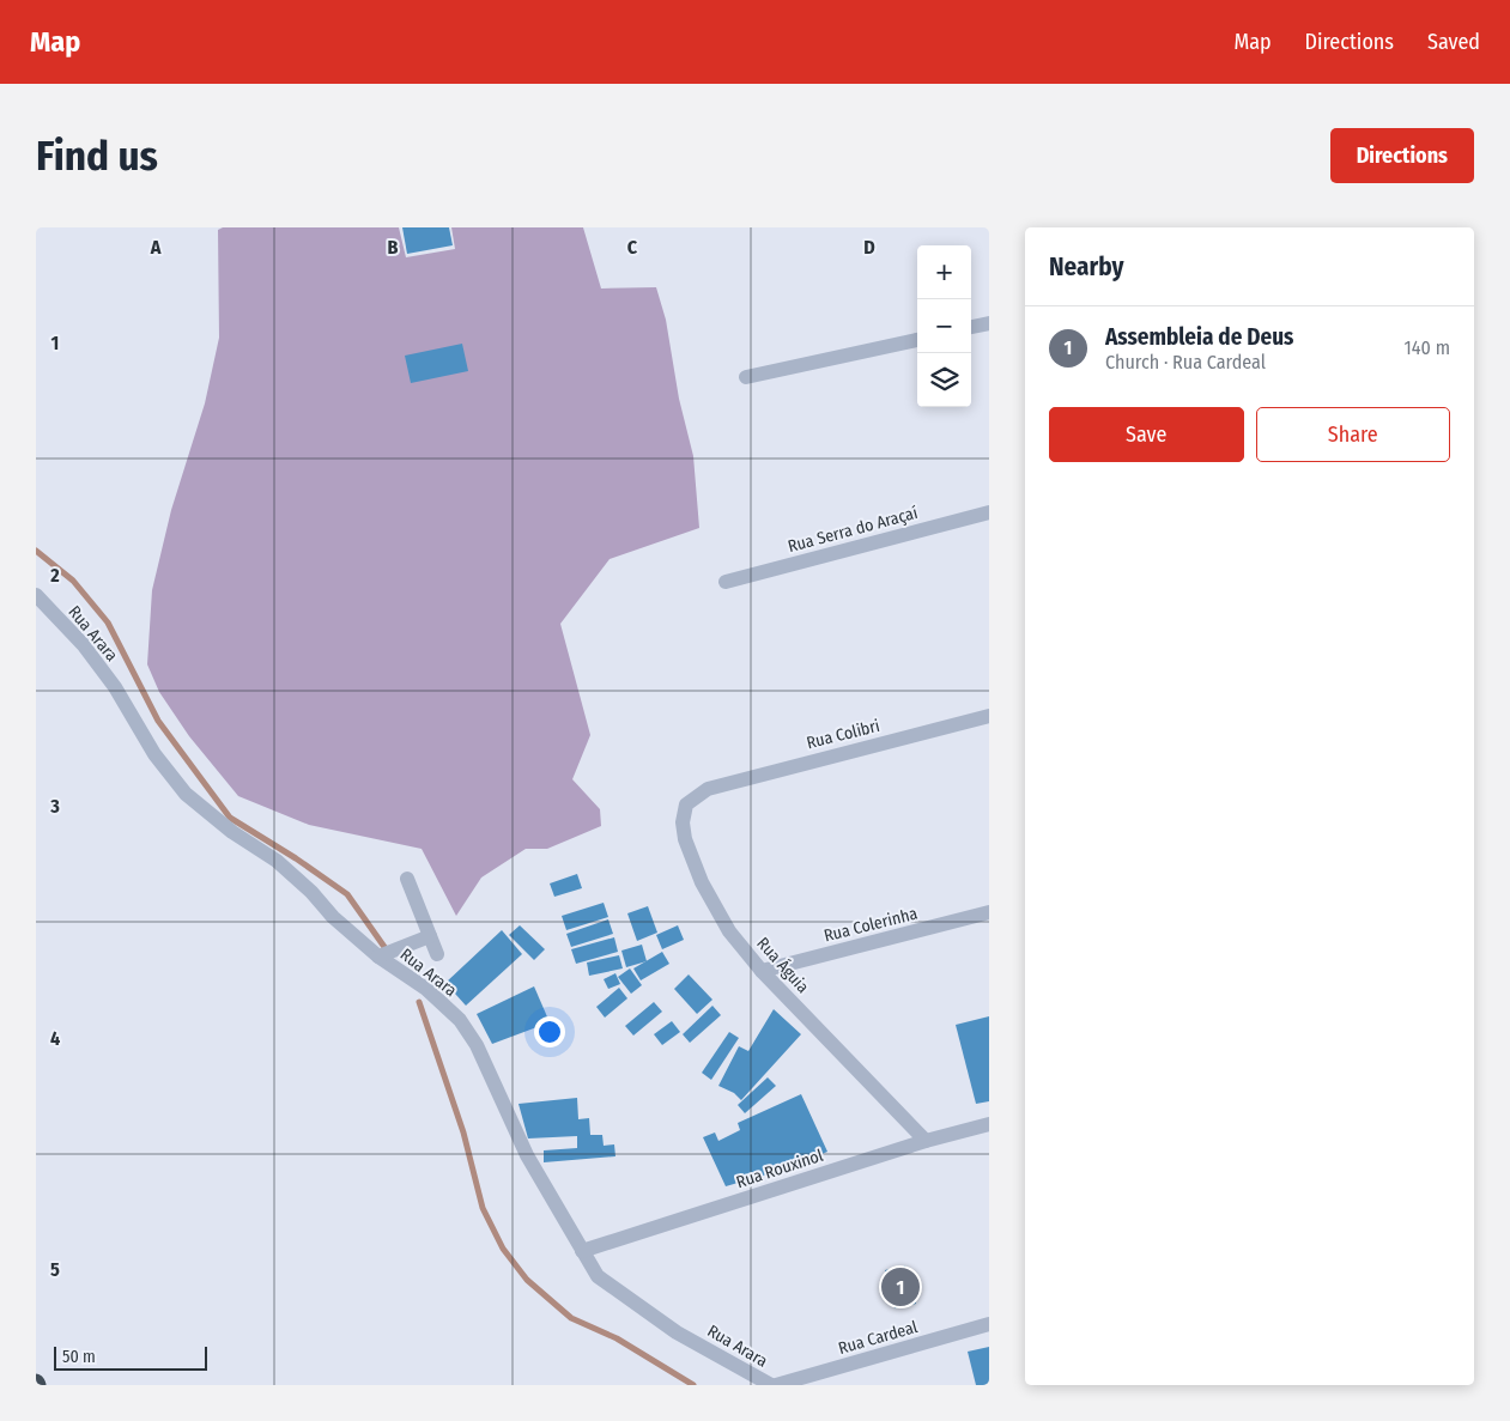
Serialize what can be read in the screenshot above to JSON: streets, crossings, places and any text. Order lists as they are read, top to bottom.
{
  "streets": {
    "street": [
      "Rua Serra do Araçaí",
      "Rua Arara",
      "Rua Colibri",
      "Rua Colerinha",
      "Rua Águia",
      "Rua Rouxinol",
      "Rua Cardeal"
    ]
  },
  "crossings": [
    ["Rua Arara", "Rua Rouxinol"],
    ["Rua Colibri", "Rua Águia"],
    ["Rua Colerinha", "Rua Águia"],
    ["Rua Águia", "Rua Rouxinol"]
  ],
  "scale_bar": "50 m",
  "page": {
    "header": "Map",
    "nav": ["Map", "Directions", "Saved"],
    "buttons": [
      "Directions",
      ["Save", "Share"]
    ],
    "title": "Find us",
    "heading": "Nearby",
    "map_buttons": ["+", "−"],
    "list": [
      {
        "mark": "1",
        "name": "Assembleia de Deus",
        "note": "Church · Rua Cardeal",
        "value": "140 m"
      }
    ],
    "pins": "1",
    "scale": "50 m"
  },
  "grid": {
    "columns": [
      "A",
      "B",
      "C",
      "D"
    ],
    "rows": [
      "1",
      "2",
      "3",
      "4",
      "5"
    ]
  }
}
